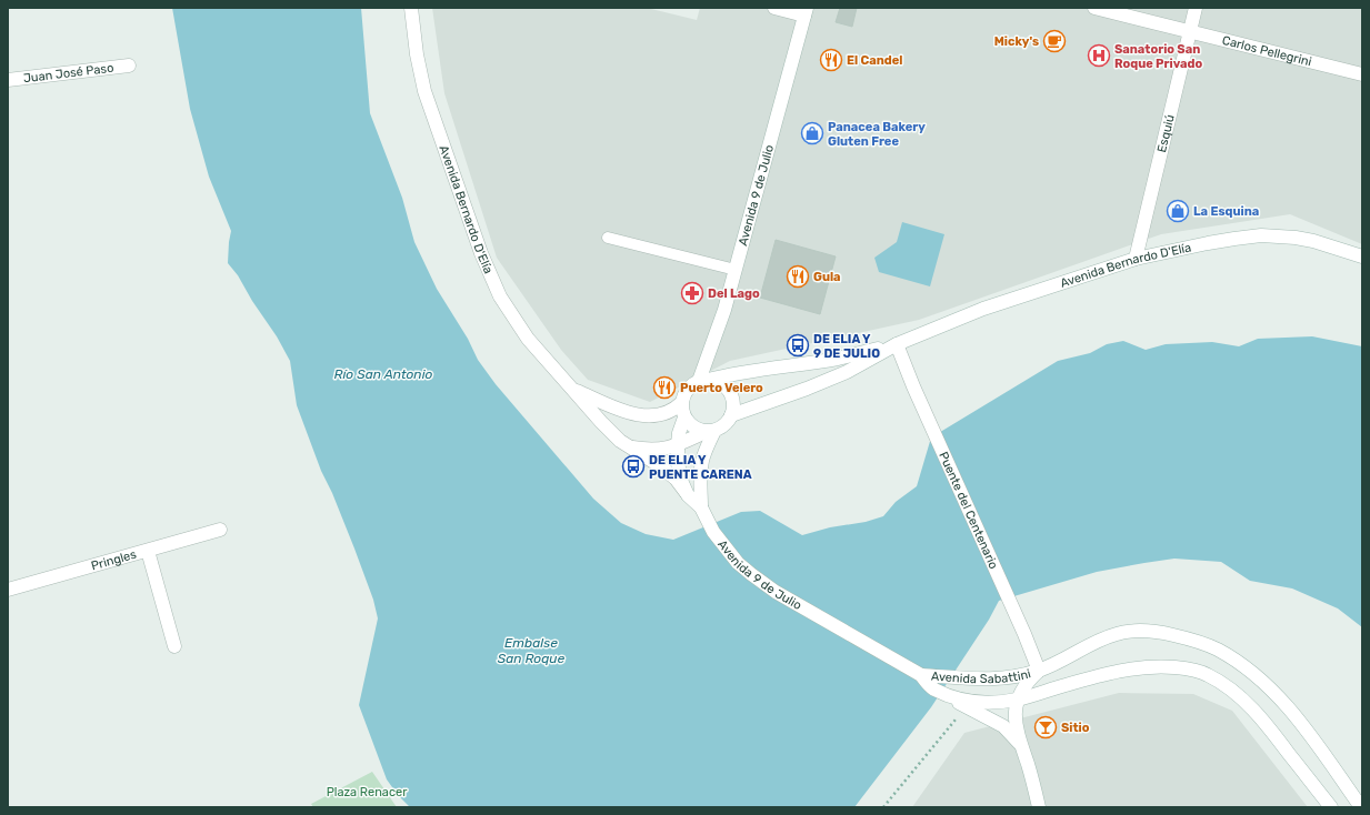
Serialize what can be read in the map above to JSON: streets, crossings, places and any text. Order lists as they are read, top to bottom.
{
  "streets": {
    "main road": [
      "Carlos Pellegrini",
      "Juan José Paso",
      "Esquiú",
      "Avenida 9 de Julio",
      "Avenida Bernardo D'Elía",
      "Puente del Centenario",
      "Pringles",
      "Avenida Sabattini"
    ]
  },
  "crossings": [
    ["Carlos Pellegrini", "Esquiú"],
    ["Esquiú", "Avenida Bernardo D'Elía"],
    ["Avenida 9 de Julio", "Avenida Bernardo D'Elía"],
    ["Avenida 9 de Julio", "Avenida Sabattini"],
    ["Avenida Bernardo D'Elía", "Puente del Centenario"],
    ["Puente del Centenario", "Avenida Sabattini"]
  ],
  "water": ["Río San Antonio", "Embalse San Roque"],
  "parks": ["Plaza Renacer"],
  "places": {
    "cafe": ["Micky's"],
    "hospital": ["Sanatorio San Roque Privado"],
    "restaurant": ["El Candel", "Gula", "Puerto Velero"],
    "shop": ["Panacea Bakery Gluten Free", "La Esquina"],
    "pharmacy": ["Del Lago"],
    "bus stop": ["DE ELIA Y 9 DE JULIO", "DE ELIA Y PUENTE CARENA"],
    "bar": ["Sitio"]
  }
}
